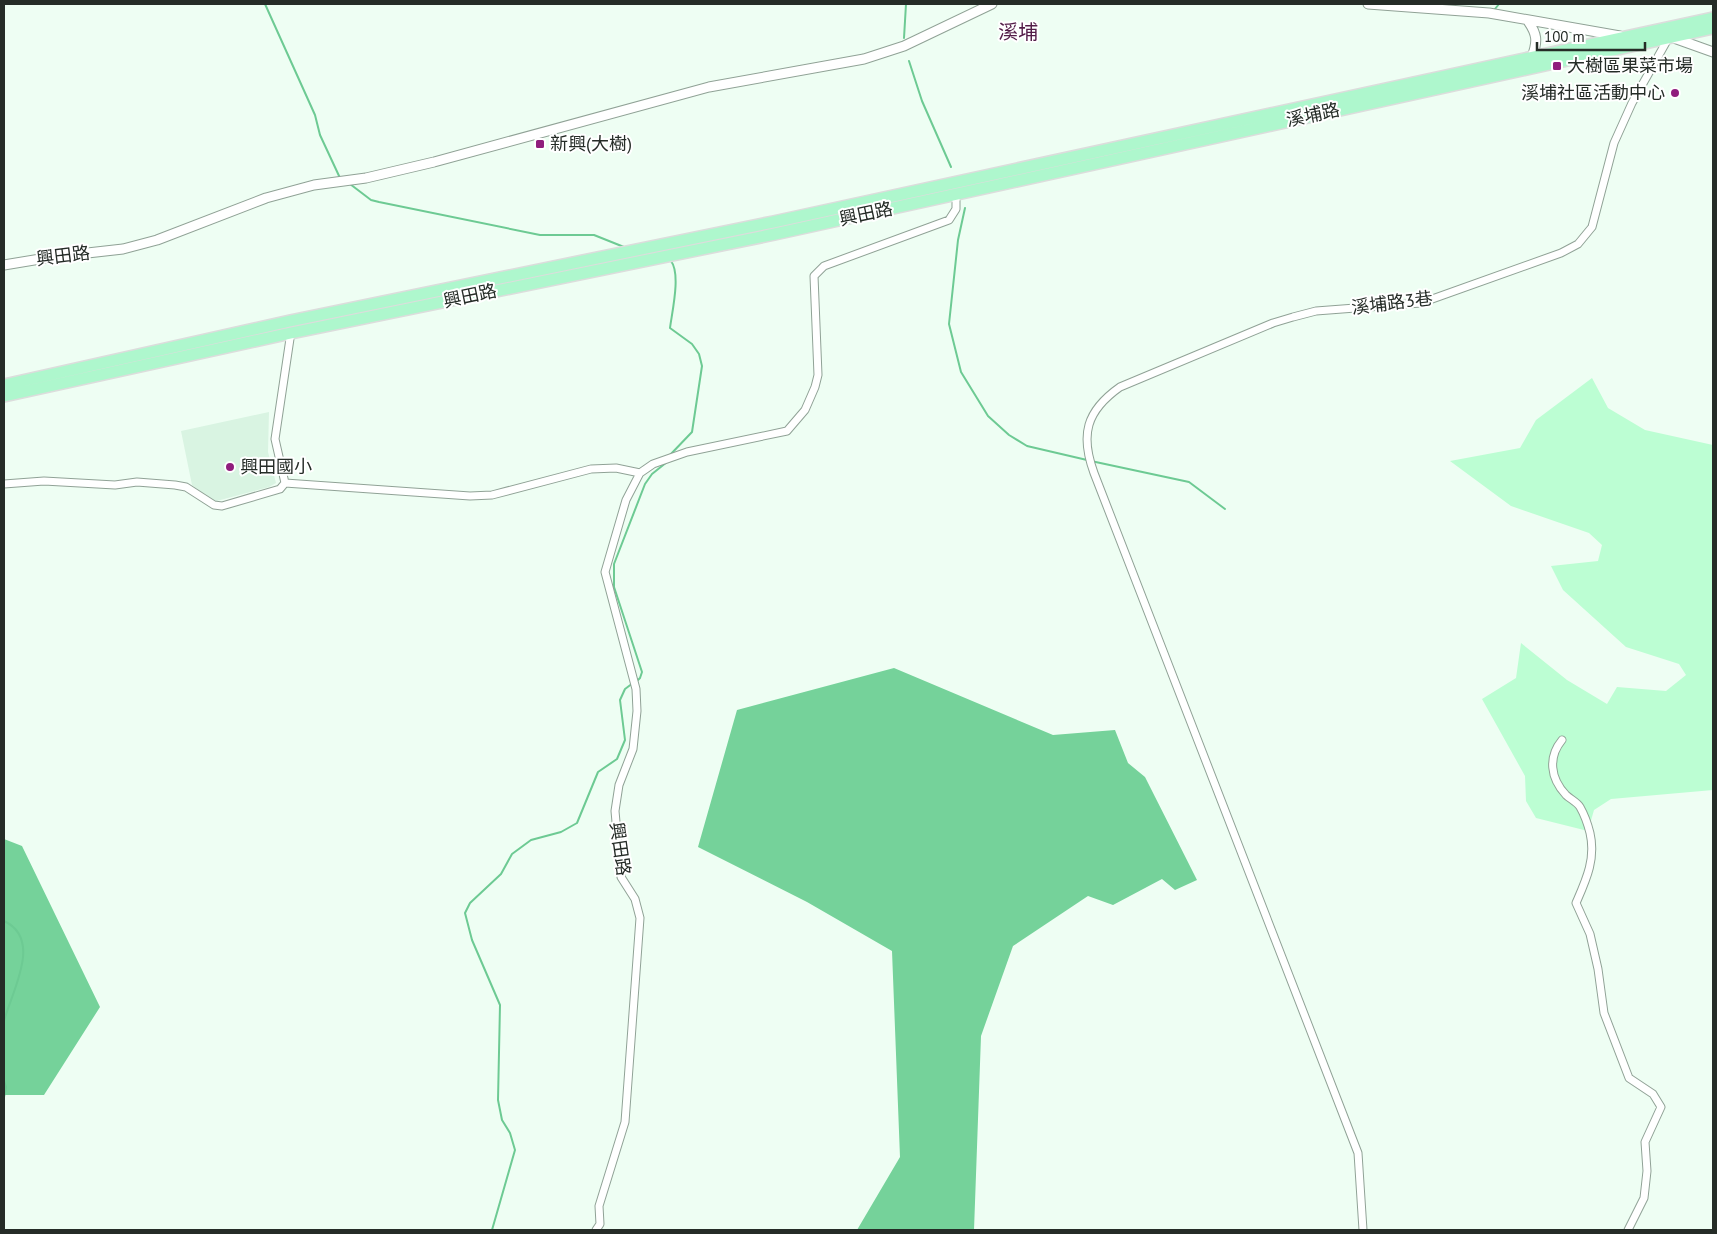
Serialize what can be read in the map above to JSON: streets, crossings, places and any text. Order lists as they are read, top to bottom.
{
  "streets": {
    "main road": ["溪埔路", "興田路"],
    "street": ["溪埔路3巷"]
  },
  "crossings": [
    ["溪埔路", "興田路"],
    ["溪埔路", "溪埔路3巷"]
  ],
  "districts": ["溪埔"],
  "places": {
    "transit": ["大樹區果菜市場", "新興(大樹)"],
    "other": ["溪埔社區活動中心", "興田國小"]
  },
  "scale_bar": "100 m"
}
